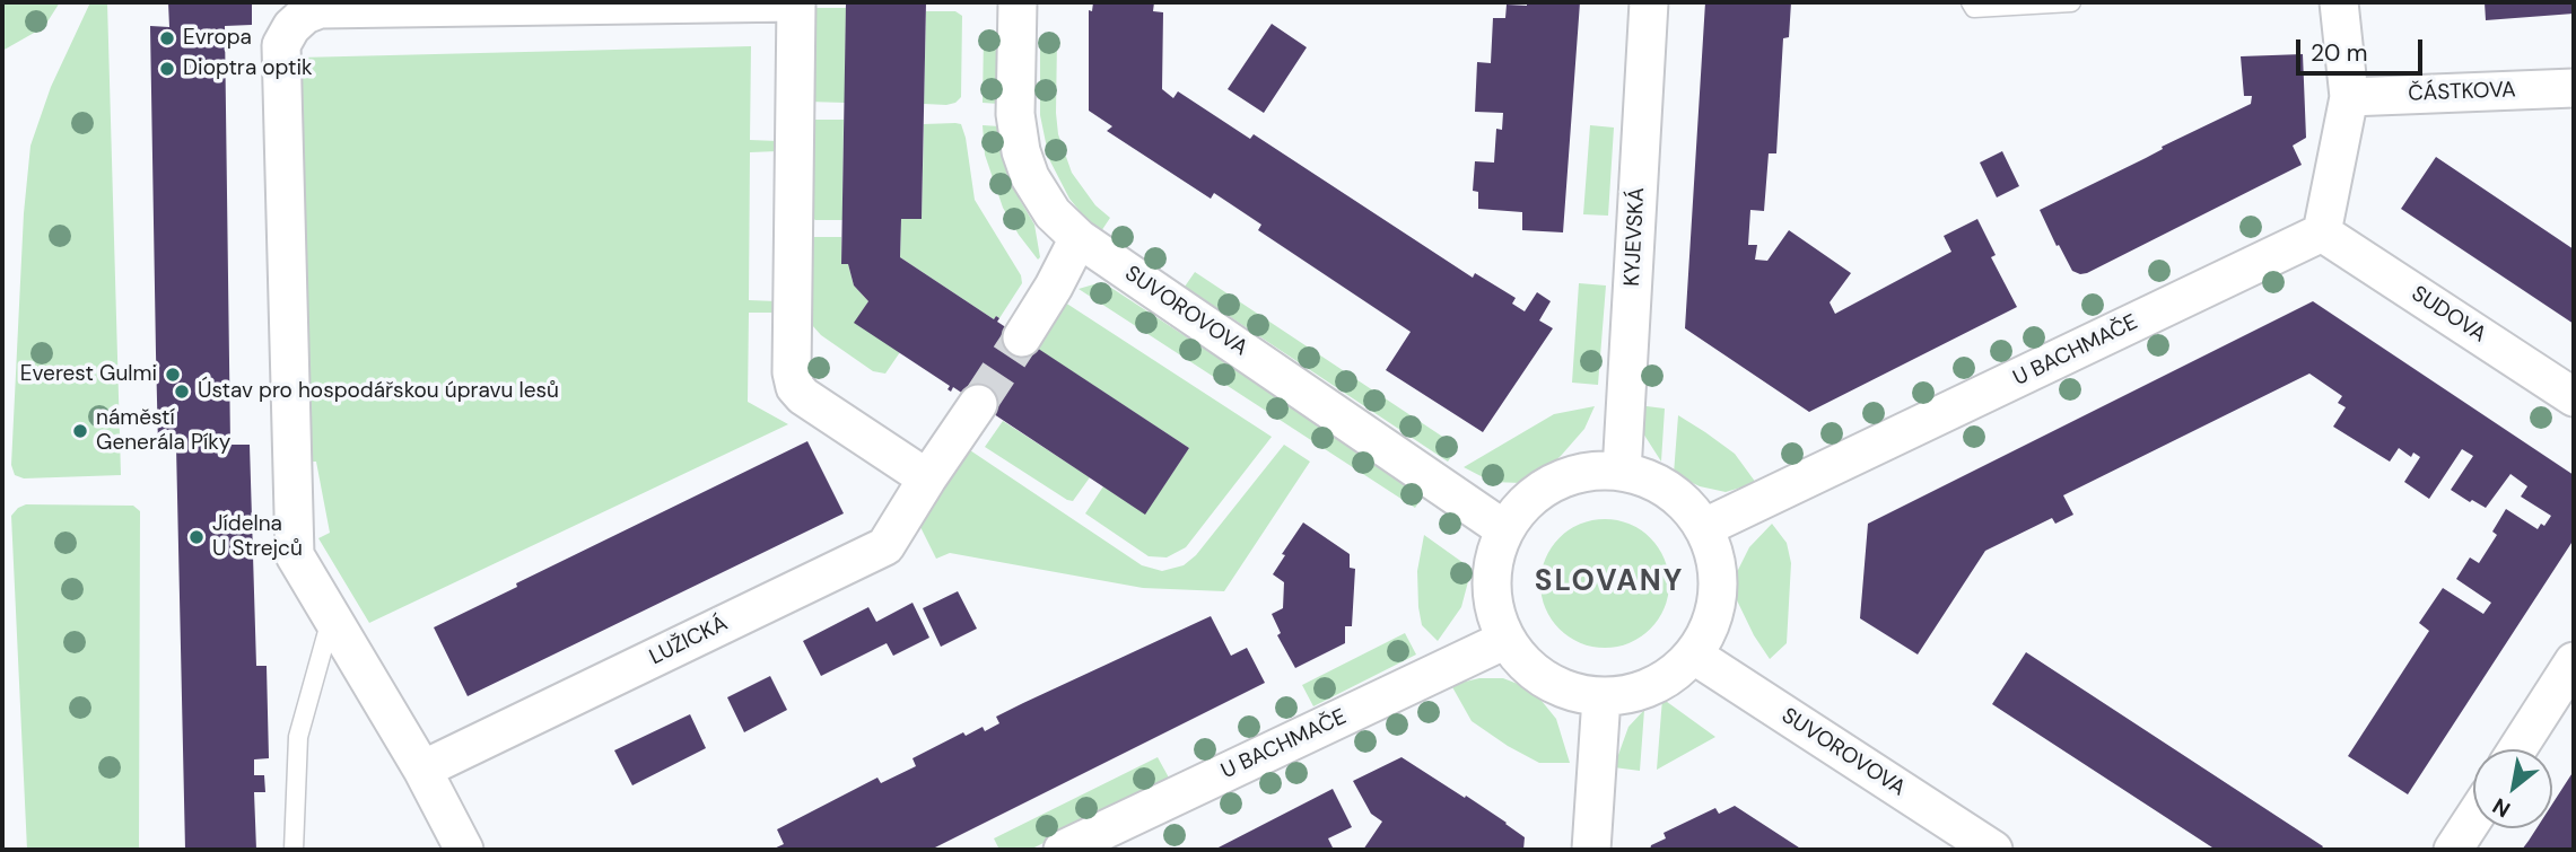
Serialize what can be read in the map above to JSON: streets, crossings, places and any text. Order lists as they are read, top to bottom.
{
  "streets": {
    "street": [
      "ČÁSTKOVA",
      "KYJEVSKÁ",
      "SUVOROVOVA",
      "SUDOVA",
      "U BACHMAČE",
      "LUŽICKÁ"
    ]
  },
  "crossings": [
    ["KYJEVSKÁ", "SUVOROVOVA"],
    ["KYJEVSKÁ", "U BACHMAČE"],
    ["SUVOROVOVA", "U BACHMAČE"],
    ["SUDOVA", "U BACHMAČE"]
  ],
  "districts": ["SLOVANY"],
  "places": [
    "Evropa",
    "Dioptra optik",
    "Everest Gulmi",
    "Ústav pro hospodářskou úpravu lesů",
    "náměstí Generála Píky",
    "Jídelna U Strejců"
  ],
  "scale_bar": "20 m",
  "north": "bottom left"
}
